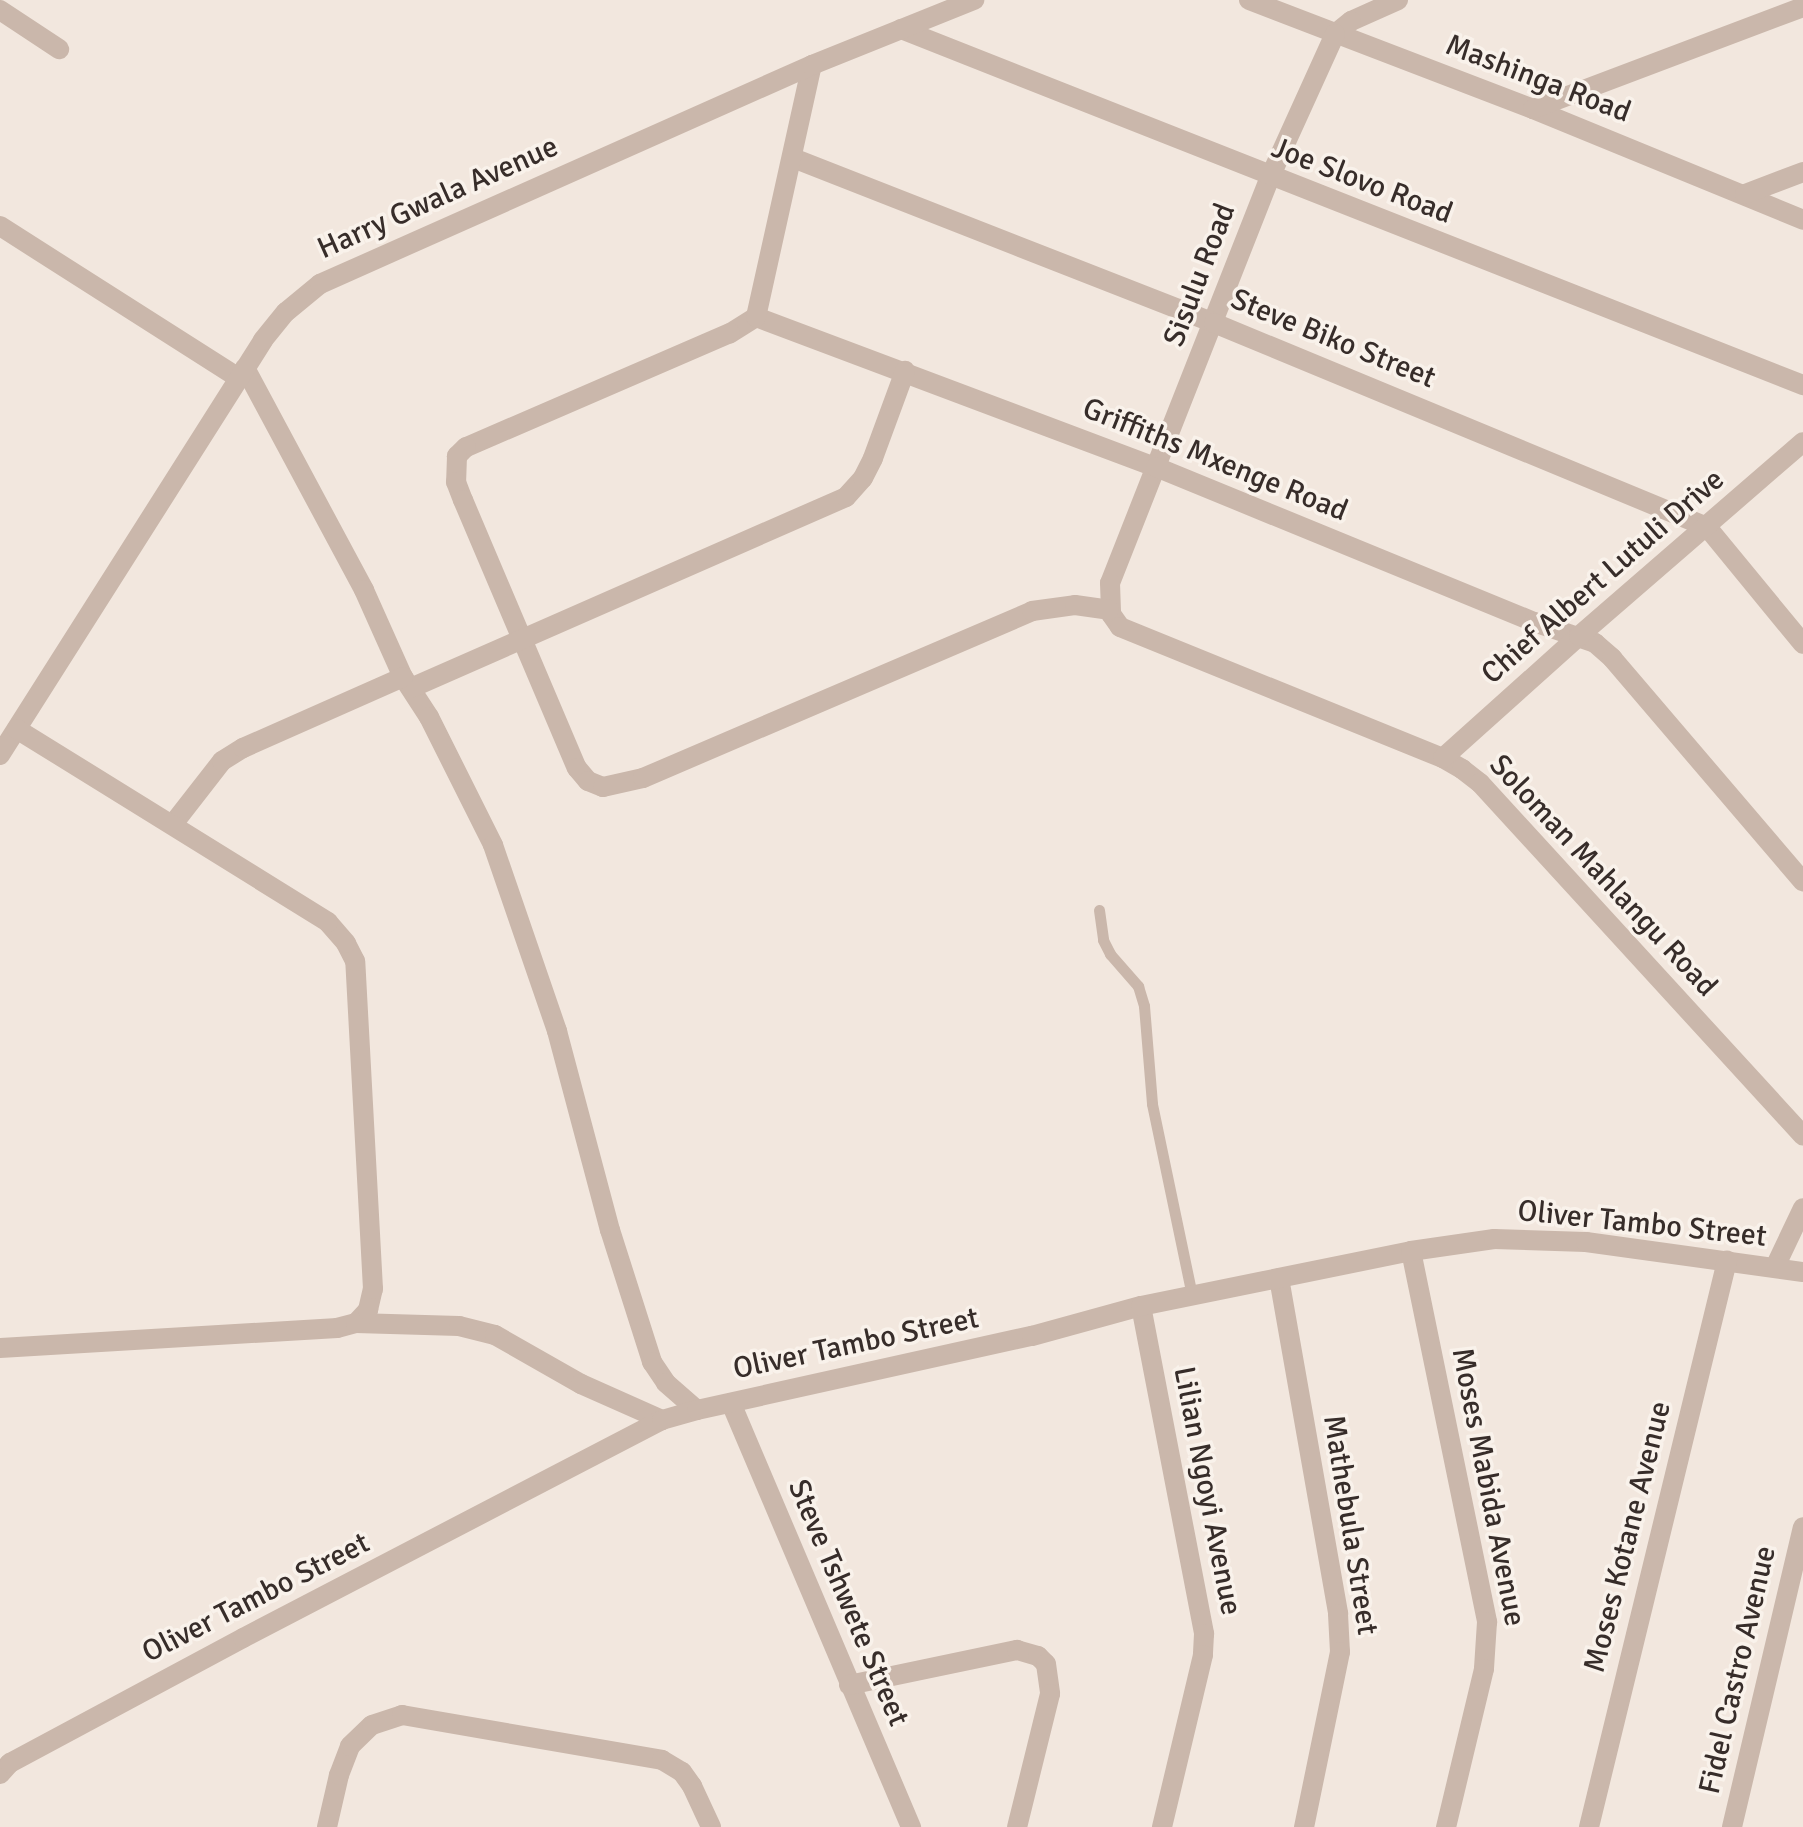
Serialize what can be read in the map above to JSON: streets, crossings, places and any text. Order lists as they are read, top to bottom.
{
  "streets": {
    "street": [
      "Mashinga Road",
      "Joe Slovo Road",
      "Harry Gwala Avenue",
      "Sisulu Road",
      "Steve Biko Street",
      "Griffiths Mxenge Road",
      "Chief Albert Lutuli Drive",
      "Soloman Mahlangu Road",
      "Oliver Tambo Street",
      "Moses Mabida Avenue",
      "Lilian Ngoyi Avenue",
      "Mathebula Street",
      "Moses Kotane Avenue",
      "Steve Tshwete Street",
      "Fidel Castro Avenue"
    ]
  },
  "crossings": [
    ["Mashinga Road", "Sisulu Road"],
    ["Joe Slovo Road", "Harry Gwala Avenue"],
    ["Joe Slovo Road", "Sisulu Road"],
    ["Sisulu Road", "Steve Biko Street"],
    ["Sisulu Road", "Griffiths Mxenge Road"],
    ["Sisulu Road", "Soloman Mahlangu Road"],
    ["Steve Biko Street", "Chief Albert Lutuli Drive"],
    ["Griffiths Mxenge Road", "Chief Albert Lutuli Drive"],
    ["Chief Albert Lutuli Drive", "Soloman Mahlangu Road"],
    ["Oliver Tambo Street", "Moses Mabida Avenue"],
    ["Oliver Tambo Street", "Lilian Ngoyi Avenue"],
    ["Oliver Tambo Street", "Mathebula Street"],
    ["Oliver Tambo Street", "Moses Kotane Avenue"],
    ["Oliver Tambo Street", "Steve Tshwete Street"]
  ]
}
